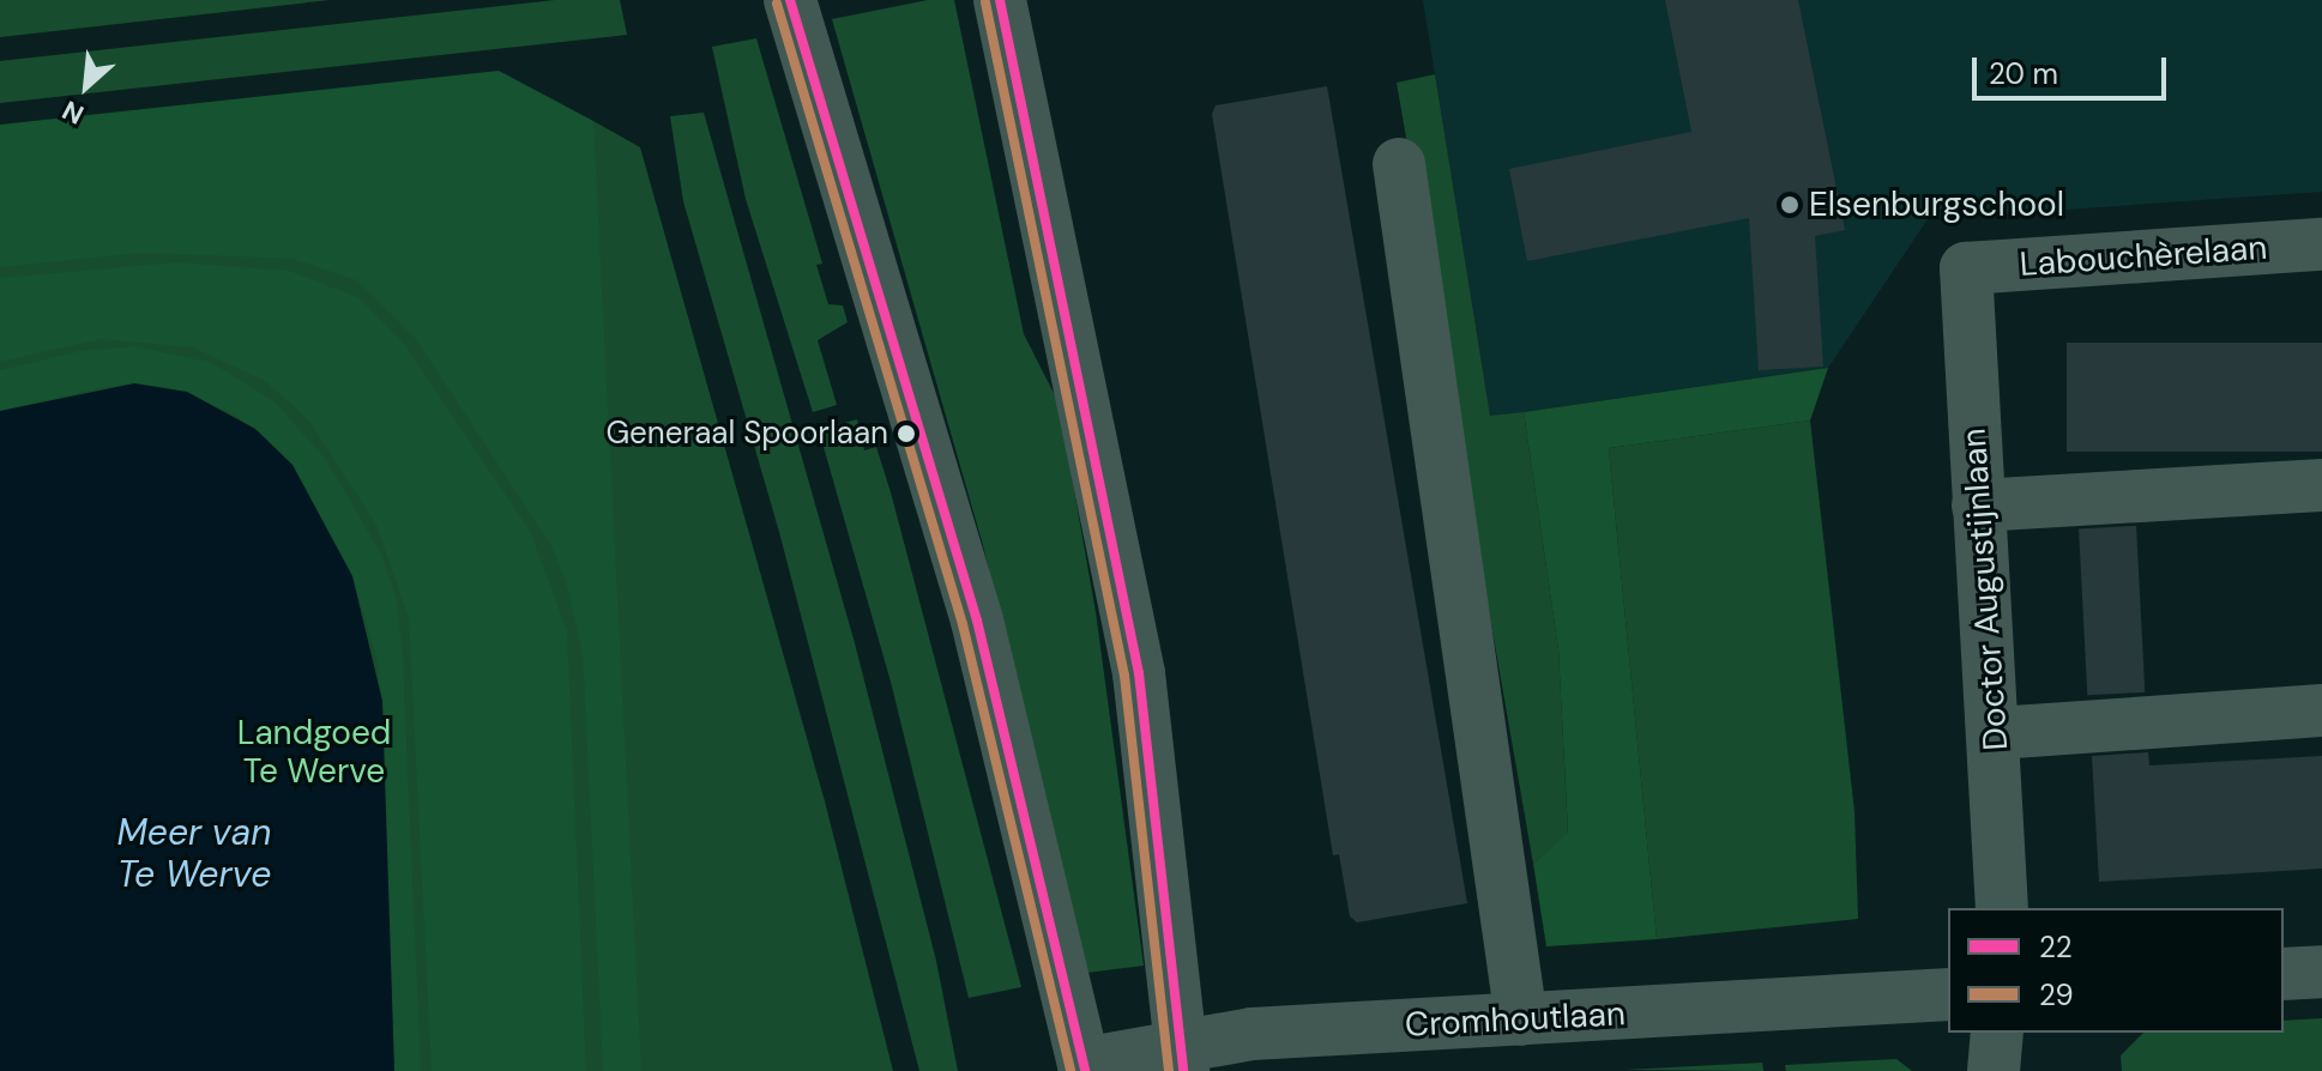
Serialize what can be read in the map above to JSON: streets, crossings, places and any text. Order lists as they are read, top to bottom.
{
  "streets": {
    "street": ["Labouchèrelaan", "Doctor Augustijnlaan", "Cromhoutlaan"]
  },
  "crossings": [
    ["Labouchèrelaan", "Doctor Augustijnlaan"]
  ],
  "water": ["Meer van Te Werve"],
  "parks": ["Landgoed Te Werve"],
  "places": ["Elsenburgschool", "Generaal Spoorlaan"],
  "lines": ["transit line 22", "transit line 29"],
  "legend": ["22", "29"],
  "scale_bar": "20 m",
  "north": "bottom left"
}
